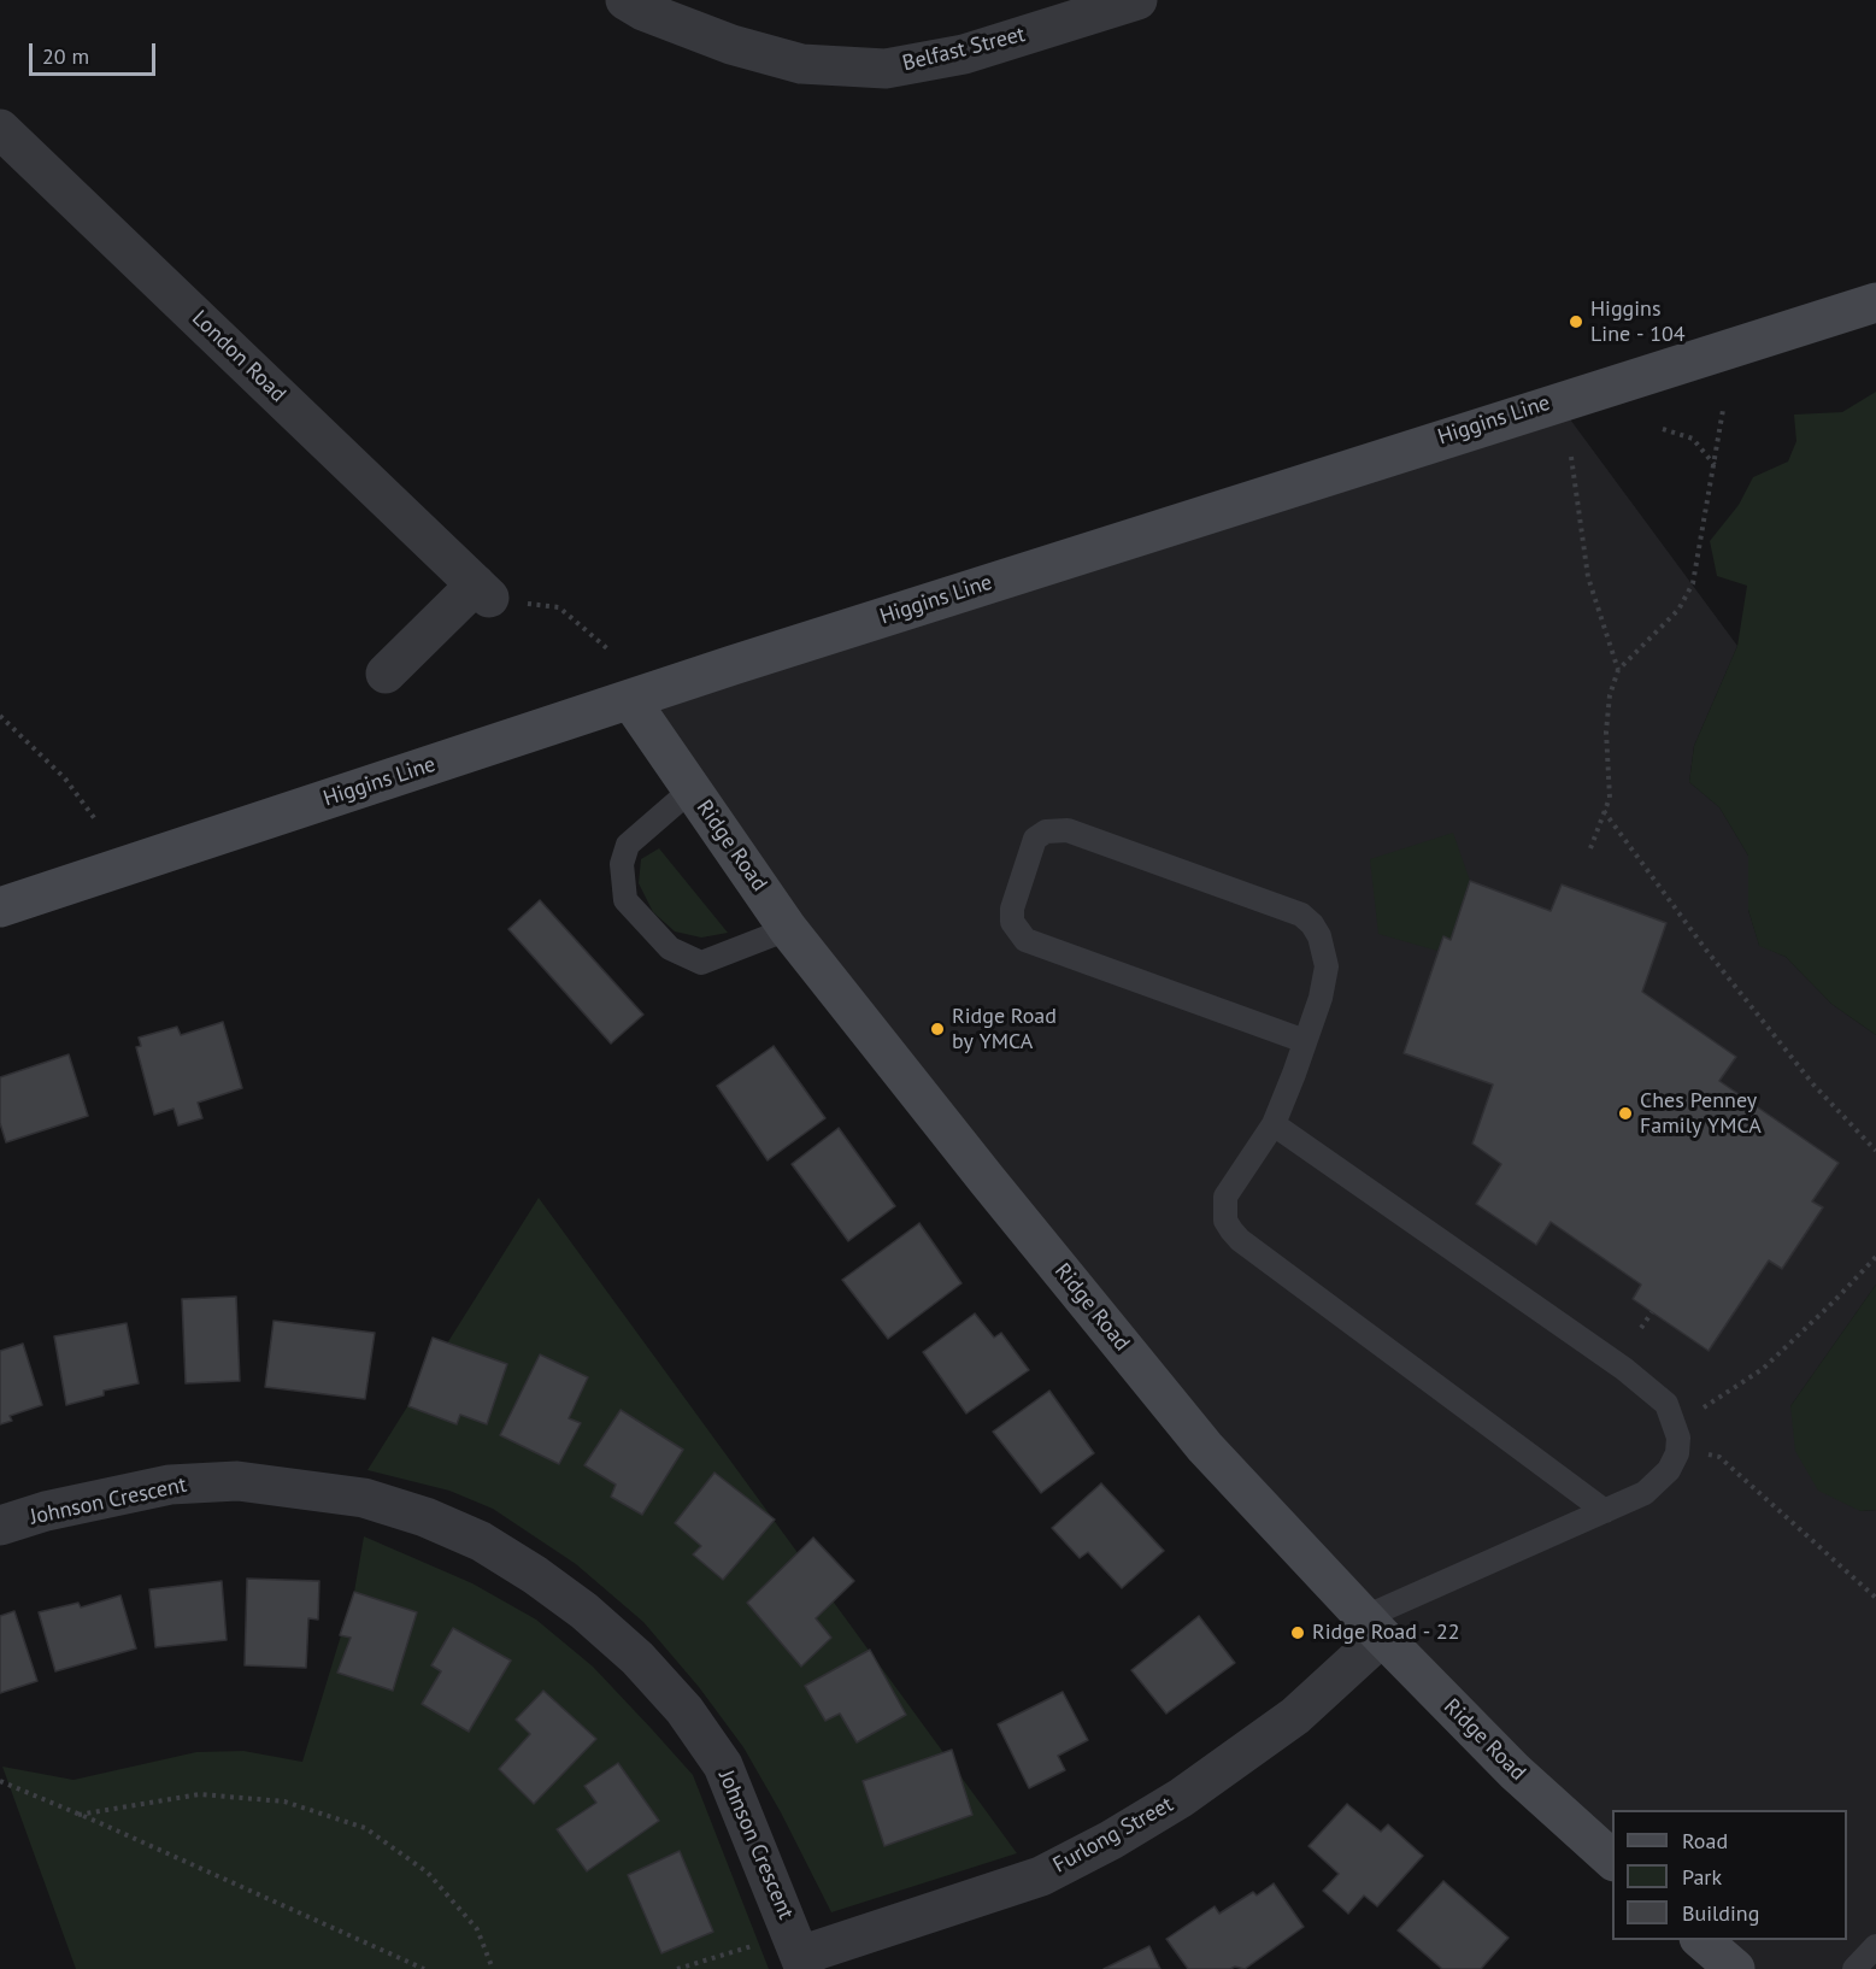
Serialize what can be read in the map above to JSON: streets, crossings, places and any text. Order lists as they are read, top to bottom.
{
  "streets": {
    "street": [
      "Belfast Street",
      "London Road",
      "Higgins Line",
      "Ridge Road",
      "Johnson Crescent",
      "Furlong Street"
    ]
  },
  "crossings": [
    ["Higgins Line", "Ridge Road"],
    ["Ridge Road", "Furlong Street"],
    ["Johnson Crescent", "Furlong Street"]
  ],
  "places": [
    "Higgins Line - 104",
    "Ridge Road by YMCA",
    "Ches Penney Family YMCA",
    "Ridge Road - 22"
  ],
  "legend": ["Road", "Park", "Building"],
  "scale_bar": "20 m"
}
